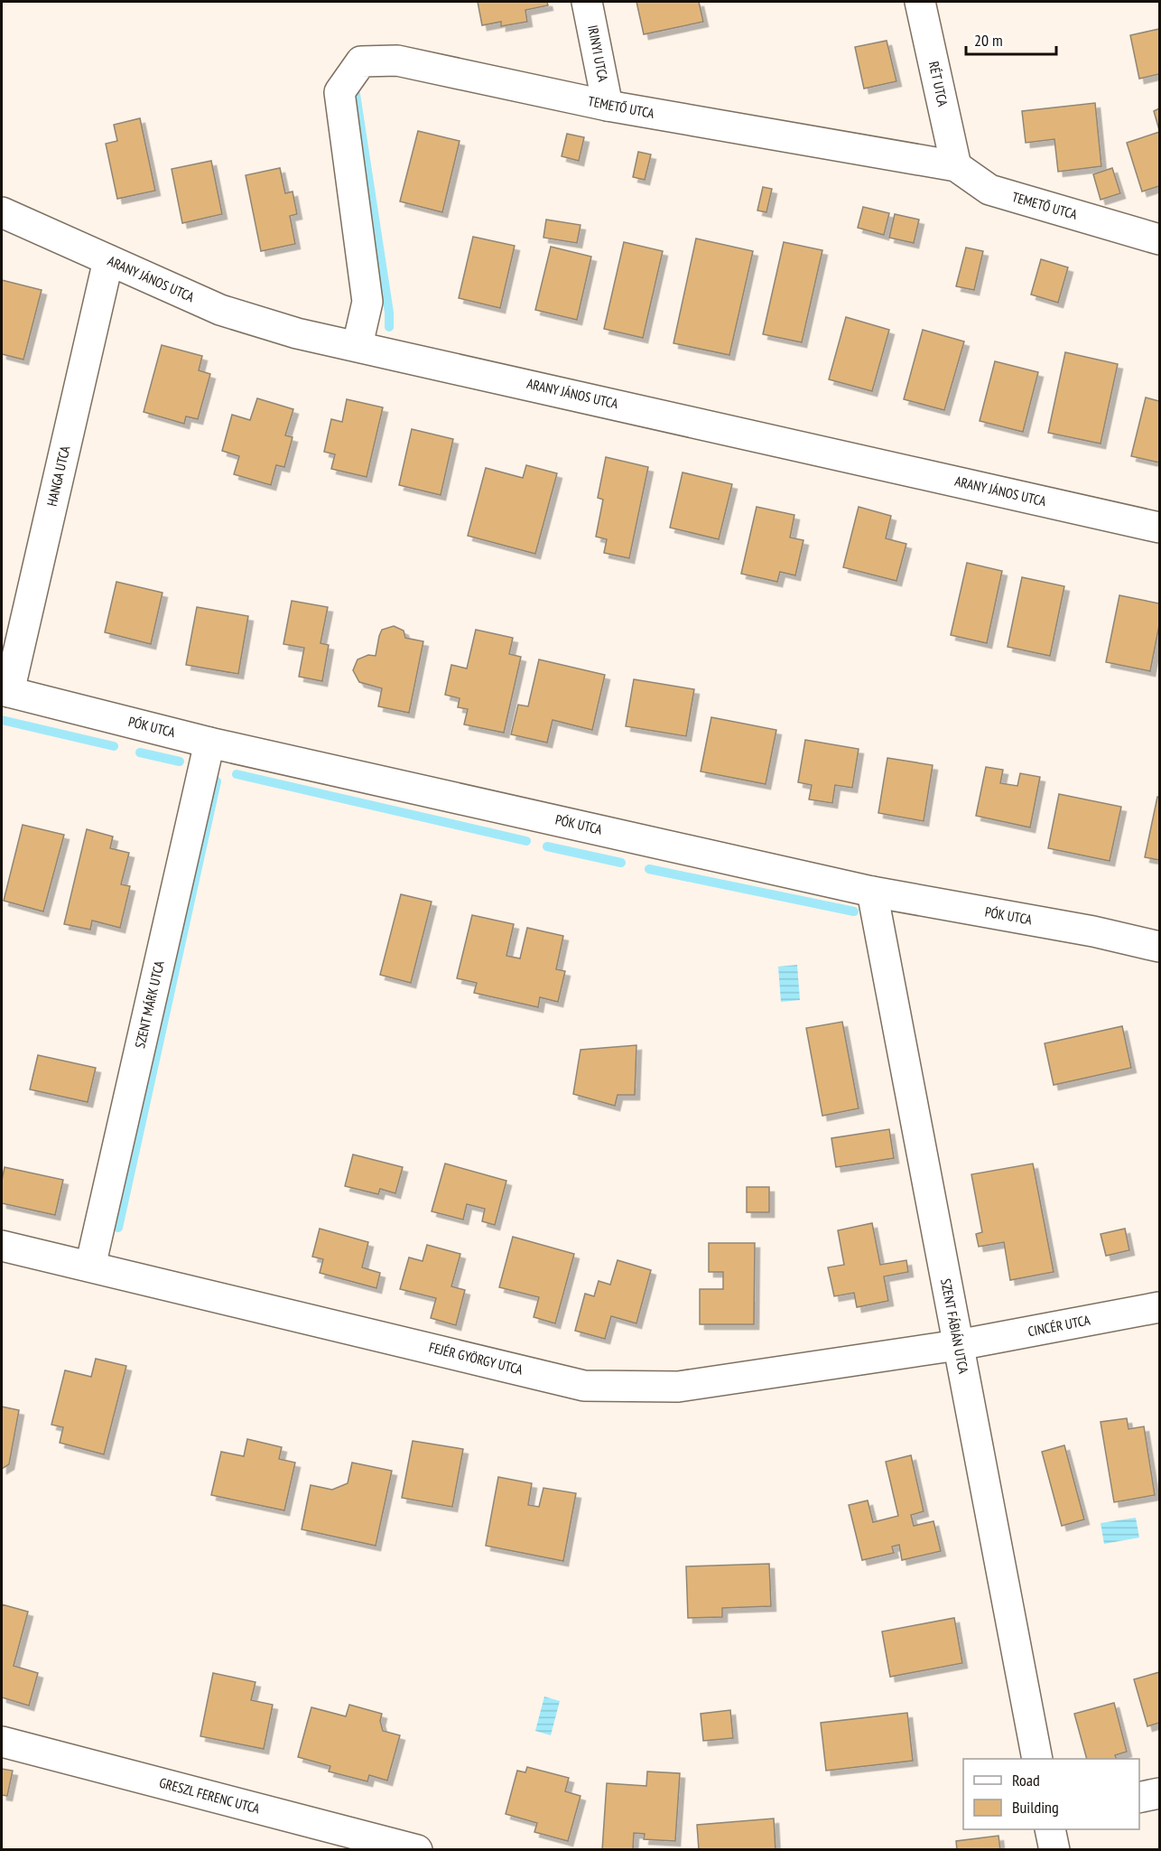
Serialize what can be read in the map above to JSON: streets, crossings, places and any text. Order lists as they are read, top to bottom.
{
  "streets": {
    "street": [
      "IRINYI UTCA",
      "RÉT UTCA",
      "TEMETŐ UTCA",
      "ARANY JÁNOS UTCA",
      "HANGA UTCA",
      "PÓK UTCA",
      "SZENT MÁRK UTCA",
      "SZENT FÁBIÁN UTCA",
      "CINCÉR UTCA",
      "FEJÉR GYÖRGY UTCA",
      "GRESZL FERENC UTCA"
    ]
  },
  "crossings": [
    ["IRINYI UTCA", "TEMETŐ UTCA"],
    ["RÉT UTCA", "TEMETŐ UTCA"],
    ["TEMETŐ UTCA", "ARANY JÁNOS UTCA"],
    ["ARANY JÁNOS UTCA", "HANGA UTCA"],
    ["HANGA UTCA", "PÓK UTCA"],
    ["PÓK UTCA", "SZENT MÁRK UTCA"],
    ["PÓK UTCA", "SZENT FÁBIÁN UTCA"],
    ["SZENT MÁRK UTCA", "FEJÉR GYÖRGY UTCA"],
    ["SZENT FÁBIÁN UTCA", "CINCÉR UTCA"],
    ["SZENT FÁBIÁN UTCA", "FEJÉR GYÖRGY UTCA"],
    ["CINCÉR UTCA", "FEJÉR GYÖRGY UTCA"]
  ],
  "legend": ["Road", "Building"],
  "scale_bar": "20 m"
}
